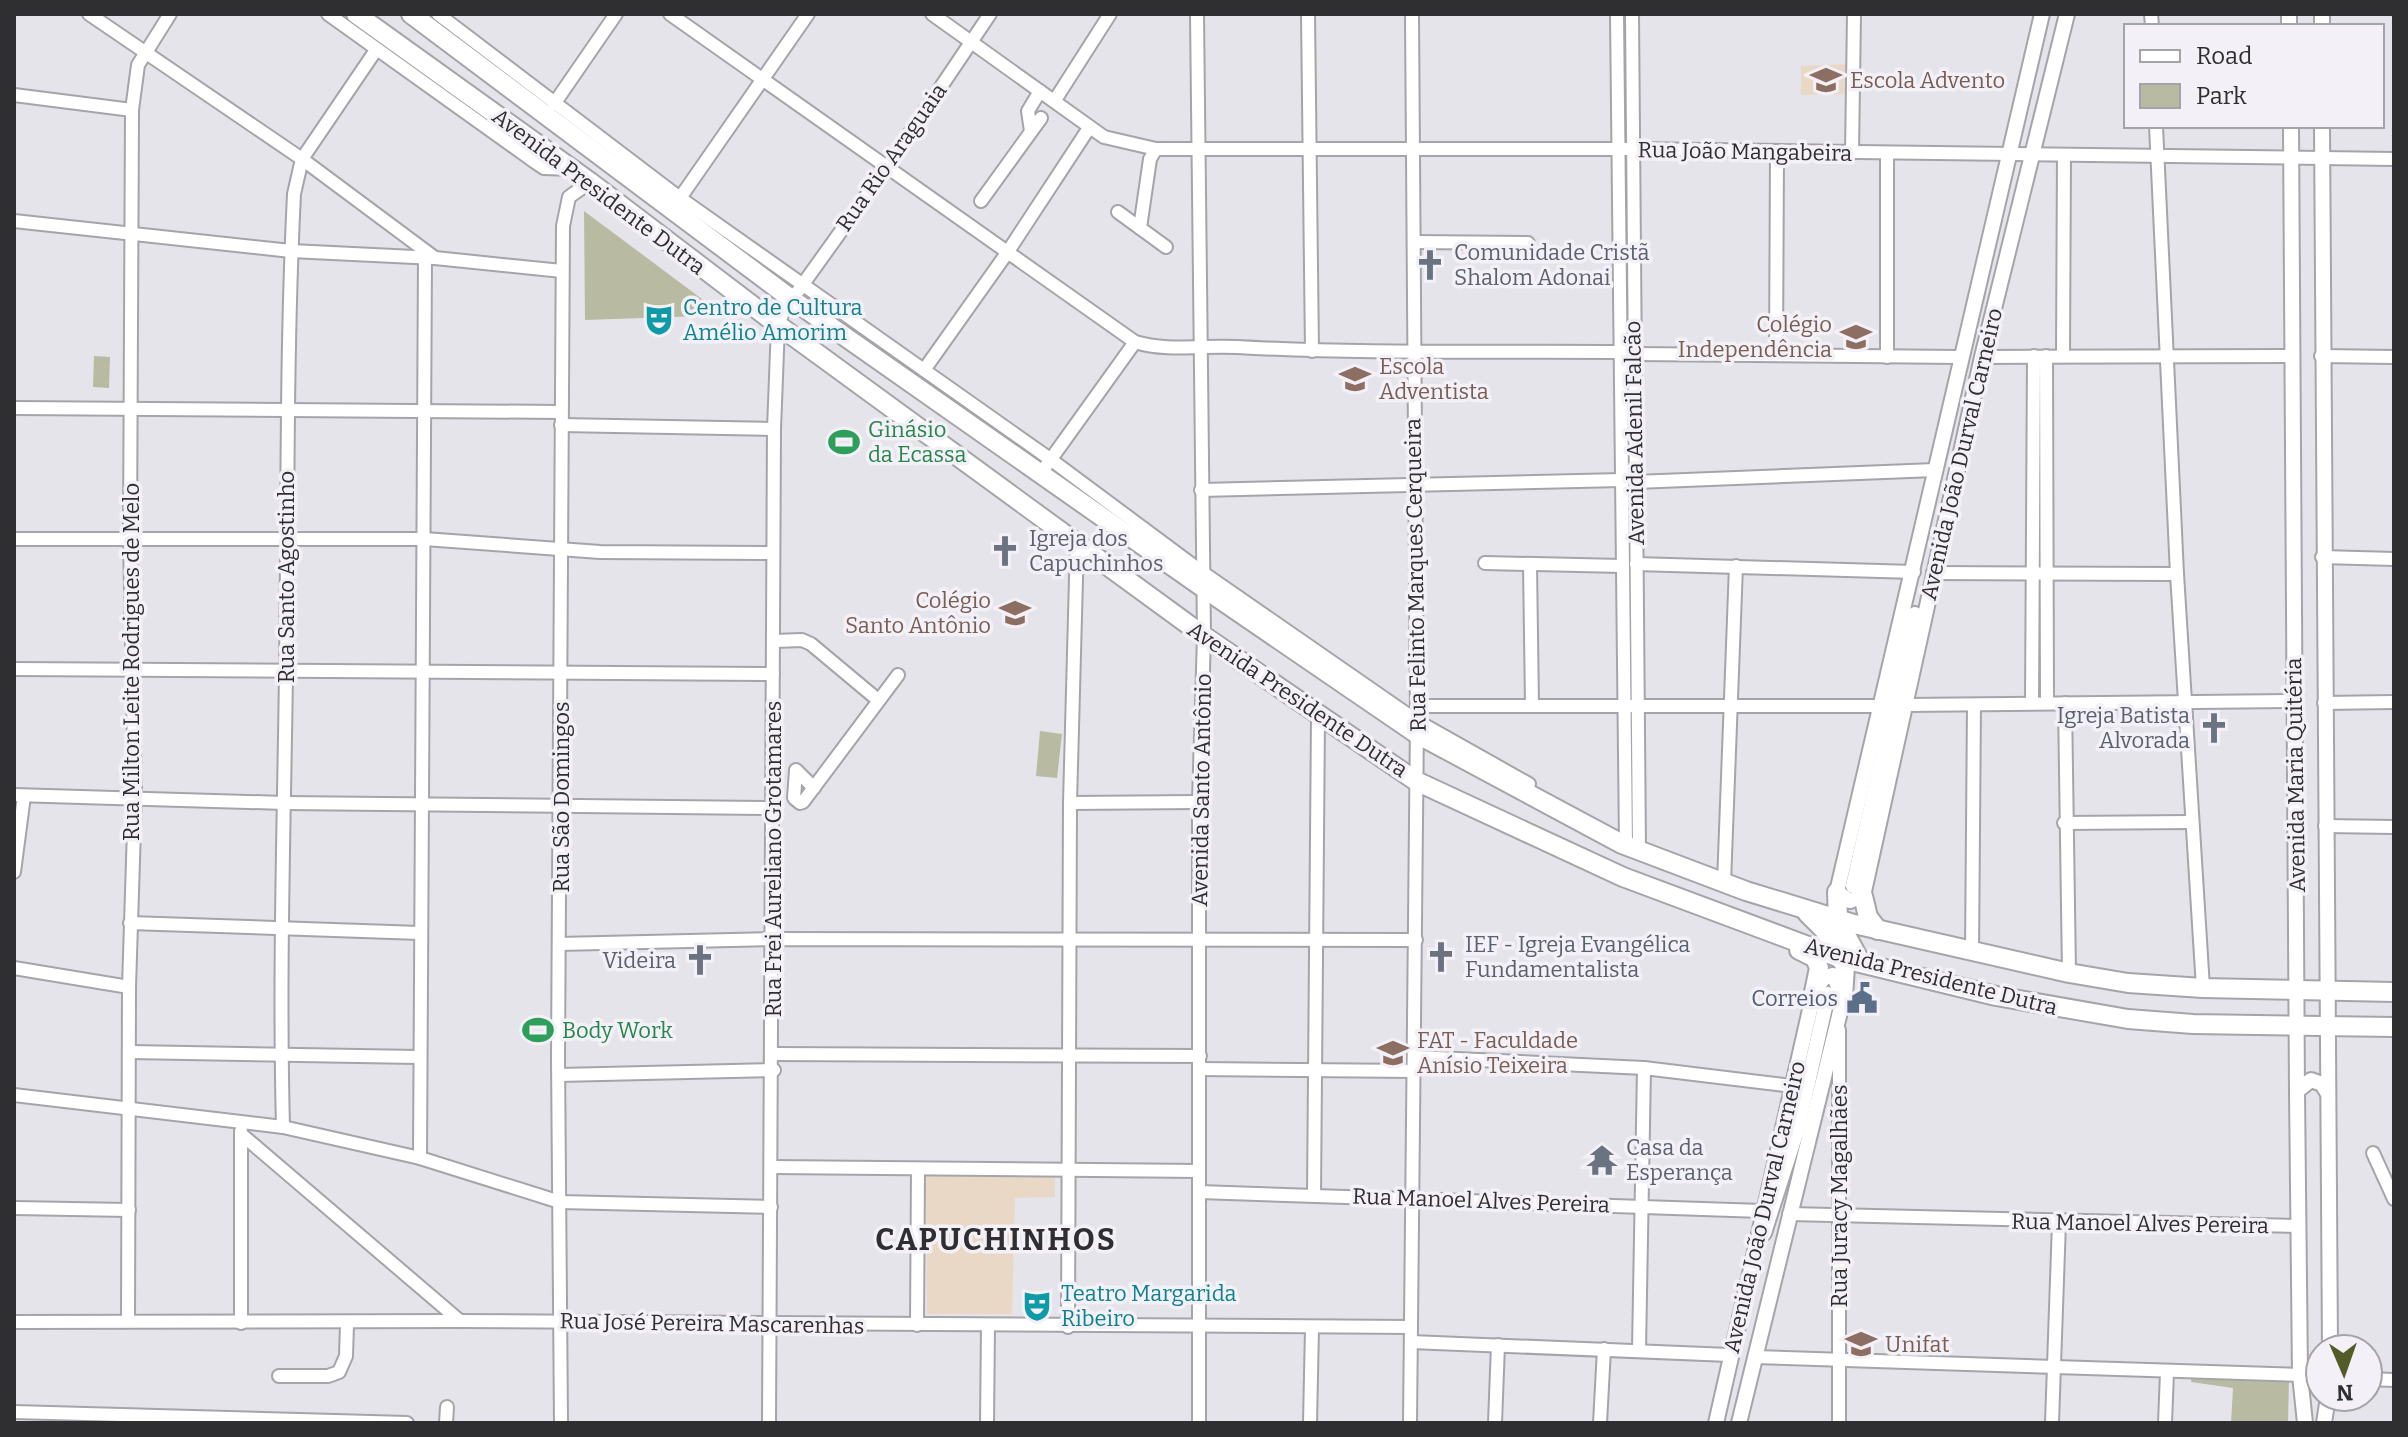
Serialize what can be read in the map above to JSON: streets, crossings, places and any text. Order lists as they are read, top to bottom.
{
  "streets": {
    "highway": ["Avenida Presidente Dutra"],
    "main road": ["Avenida João Durval Carneiro", "Avenida Maria Quitéria"],
    "street": [
      "Rua João Mangabeira",
      "Rua Rio Araguaia",
      "Avenida Adenil Falcão",
      "Rua Felinto Marques Cerqueira",
      "Rua Santo Agostinho",
      "Rua Milton Leite Rodrigues de Melo",
      "Avenida Santo Antônio",
      "Rua São Domingos",
      "Rua Frei Aureliano Grotamares",
      "Rua Juracy Magalhães",
      "Rua Manoel Alves Pereira",
      "Rua José Pereira Mascarenhas"
    ]
  },
  "crossings": [
    ["Rua João Mangabeira", "Rua Rio Araguaia"],
    ["Rua João Mangabeira", "Avenida Adenil Falcão"],
    ["Rua João Mangabeira", "Avenida João Durval Carneiro"],
    ["Rua João Mangabeira", "Rua Felinto Marques Cerqueira"],
    ["Rua João Mangabeira", "Avenida Maria Quitéria"],
    ["Rua João Mangabeira", "Avenida Santo Antônio"],
    ["Rua Rio Araguaia", "Avenida Presidente Dutra"],
    ["Rua Rio Araguaia", "Rua Frei Aureliano Grotamares"],
    ["Avenida Presidente Dutra", "Avenida Adenil Falcão"],
    ["Avenida Presidente Dutra", "Rua Felinto Marques Cerqueira"],
    ["Avenida Presidente Dutra", "Avenida Maria Quitéria"],
    ["Avenida Presidente Dutra", "Avenida Santo Antônio"],
    ["Avenida Presidente Dutra", "Rua São Domingos"],
    ["Avenida Presidente Dutra", "Rua Frei Aureliano Grotamares"],
    ["Avenida João Durval Carneiro", "Rua Juracy Magalhães"],
    ["Avenida João Durval Carneiro", "Rua Manoel Alves Pereira"],
    ["Rua Felinto Marques Cerqueira", "Rua Manoel Alves Pereira"],
    ["Rua Felinto Marques Cerqueira", "Rua José Pereira Mascarenhas"],
    ["Rua Milton Leite Rodrigues de Melo", "Rua José Pereira Mascarenhas"],
    ["Avenida Maria Quitéria", "Rua Manoel Alves Pereira"],
    ["Avenida Santo Antônio", "Rua Manoel Alves Pereira"],
    ["Avenida Santo Antônio", "Rua José Pereira Mascarenhas"],
    ["Rua São Domingos", "Rua José Pereira Mascarenhas"],
    ["Rua Frei Aureliano Grotamares", "Rua José Pereira Mascarenhas"],
    ["Rua Juracy Magalhães", "Rua Manoel Alves Pereira"]
  ],
  "districts": ["CAPUCHINHOS"],
  "places": {
    "school or university": [
      "Escola Advento",
      "Colégio Independência",
      "Escola Adventista",
      "Colégio Santo Antônio",
      "FAT - Faculdade Anísio Teixeira",
      "Unifat"
    ],
    "church": [
      "Comunidade Cristã Shalom Adonai",
      "Igreja dos Capuchinhos",
      "Igreja Batista Alvorada",
      "IEF - Igreja Evangélica Fundamentalista",
      "Videira"
    ],
    "theatre": ["Centro de Cultura Amélio Amorim", "Teatro Margarida Ribeiro"],
    "sports": ["Ginásio da Ecassa", "Body Work"],
    "public building": ["Correios"],
    "temple": ["Casa da Esperança"]
  },
  "legend": ["Road", "Park"],
  "north": "bottom"
}
